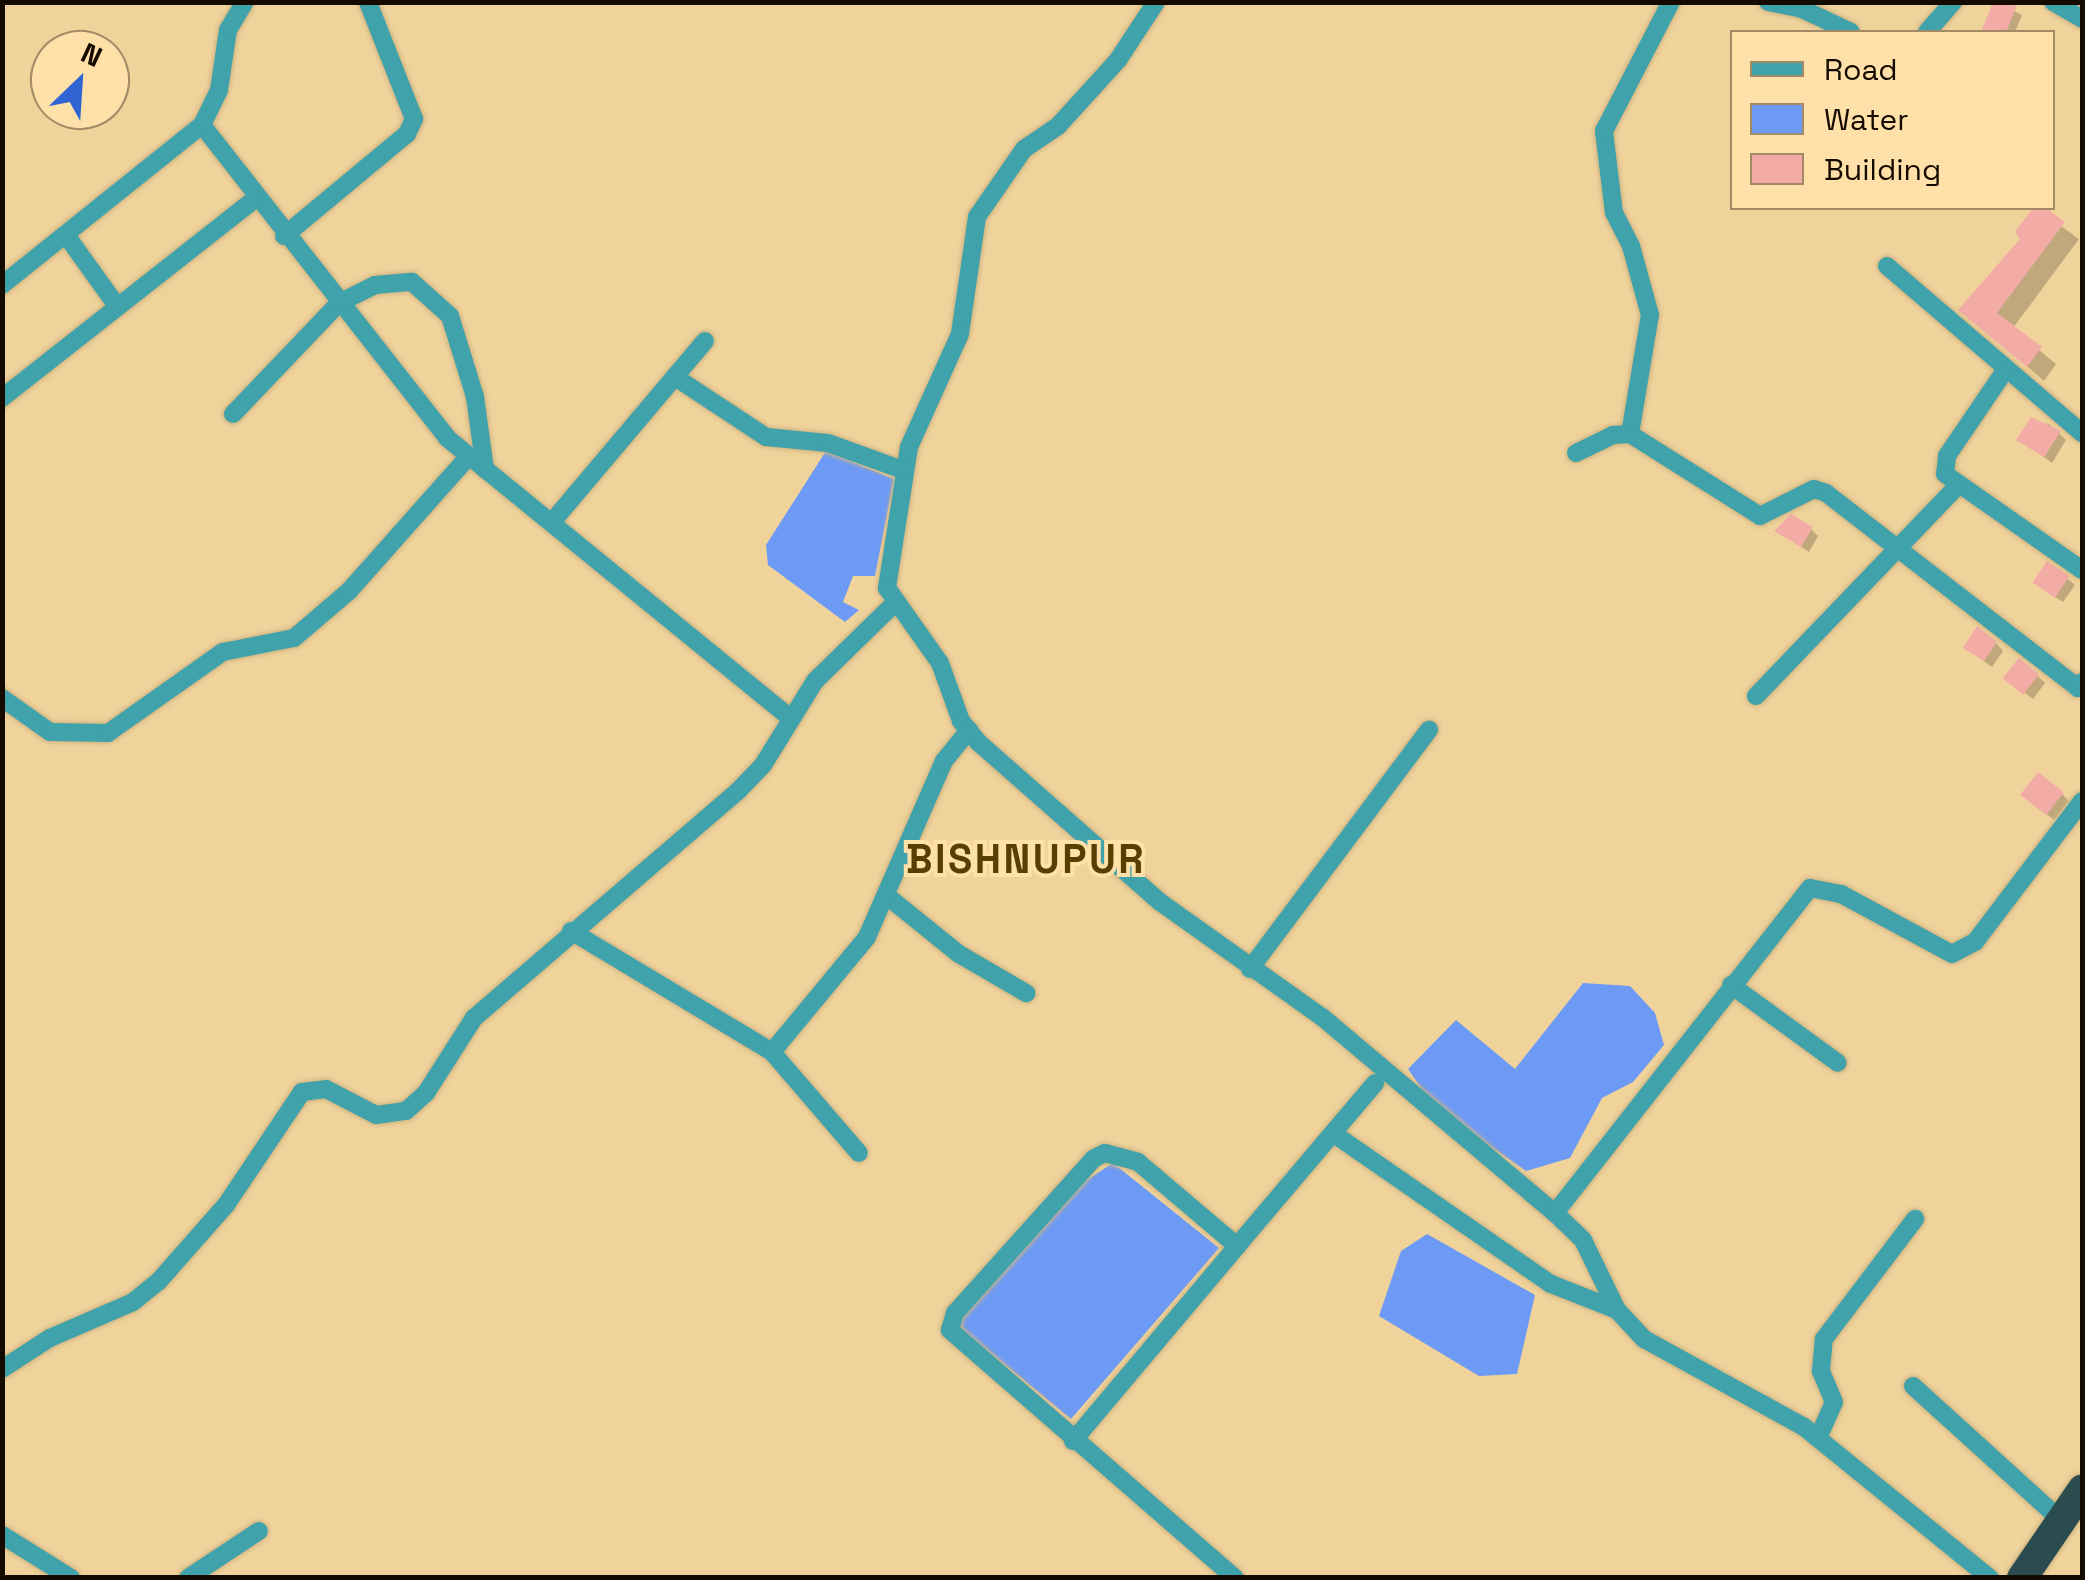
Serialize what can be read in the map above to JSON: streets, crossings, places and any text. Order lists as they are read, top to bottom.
{
  "districts": ["BISHNUPUR"],
  "legend": ["Road", "Water", "Building"],
  "north": "top right"
}
